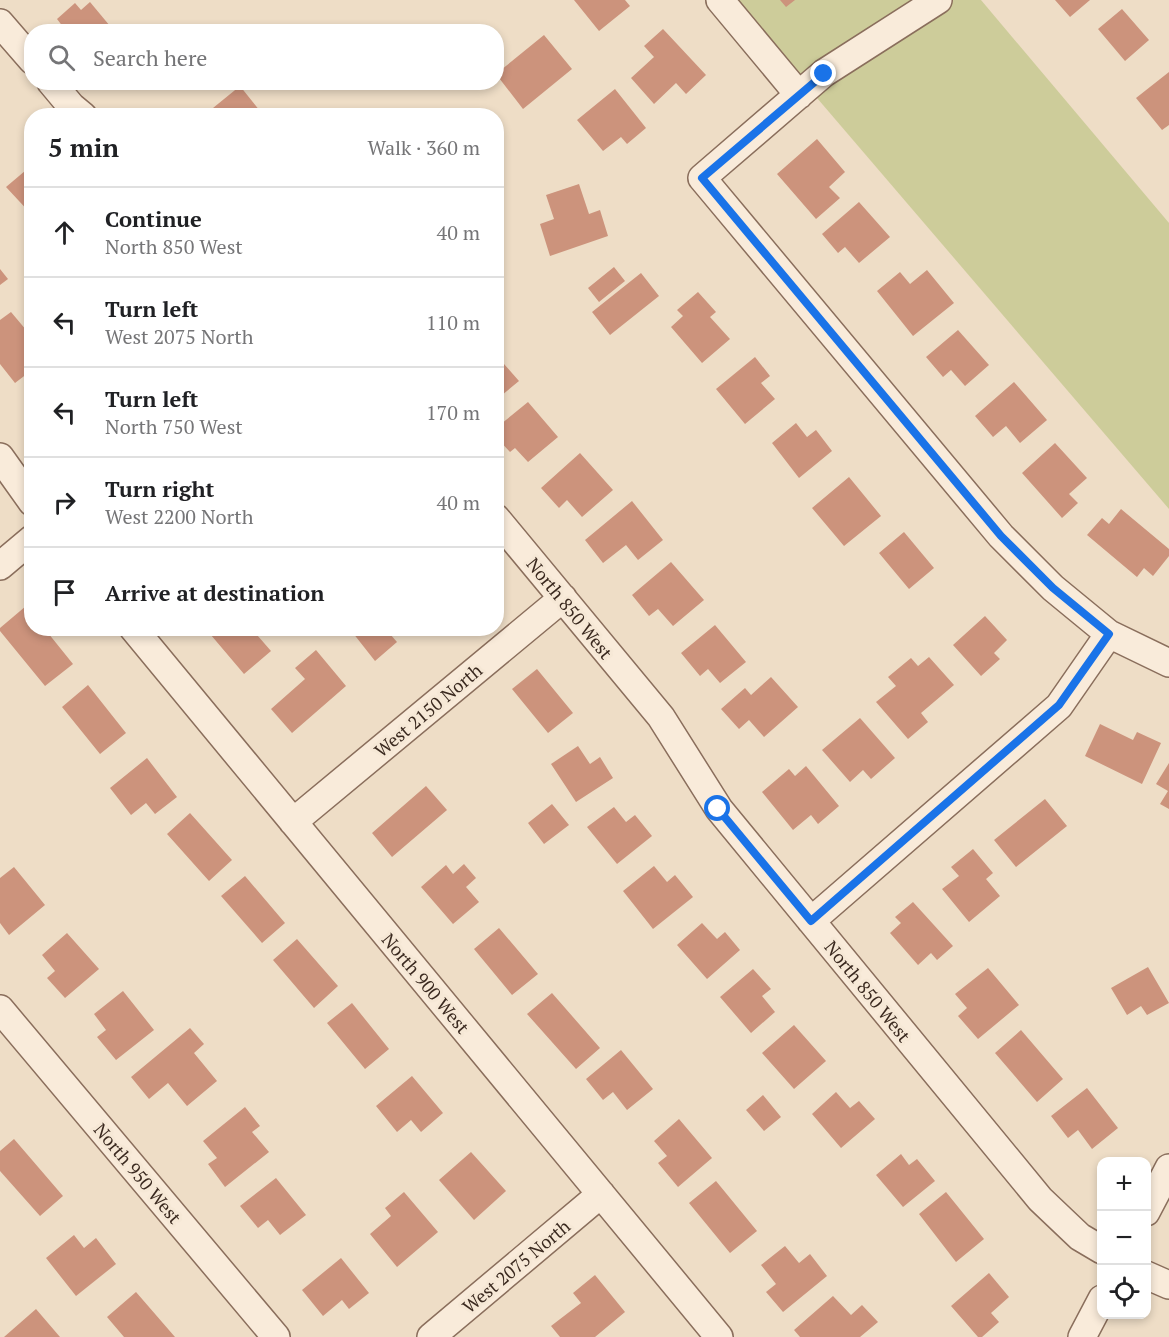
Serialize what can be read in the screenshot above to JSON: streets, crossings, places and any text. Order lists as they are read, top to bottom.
{
  "streets": {
    "street": [
      "North 850 West",
      "West 2150 North",
      "North 900 West",
      "North 950 West",
      "West 2075 North"
    ]
  },
  "crossings": [
    ["North 850 West", "West 2150 North"],
    ["West 2150 North", "North 900 West"],
    ["North 900 West", "West 2075 North"]
  ],
  "page": {
    "search": "Search here",
    "heading": ["5 min", "Walk · 360 m"],
    "list": [
      ["Continue", "North 850 West", "40 m"],
      ["Turn left", "West 2075 North", "110 m"],
      ["Turn left", "North 750 West", "170 m"],
      ["Turn right", "West 2200 North", "40 m"],
      "Arrive at destination"
    ],
    "map_buttons": ["+", "−"]
  }
}
